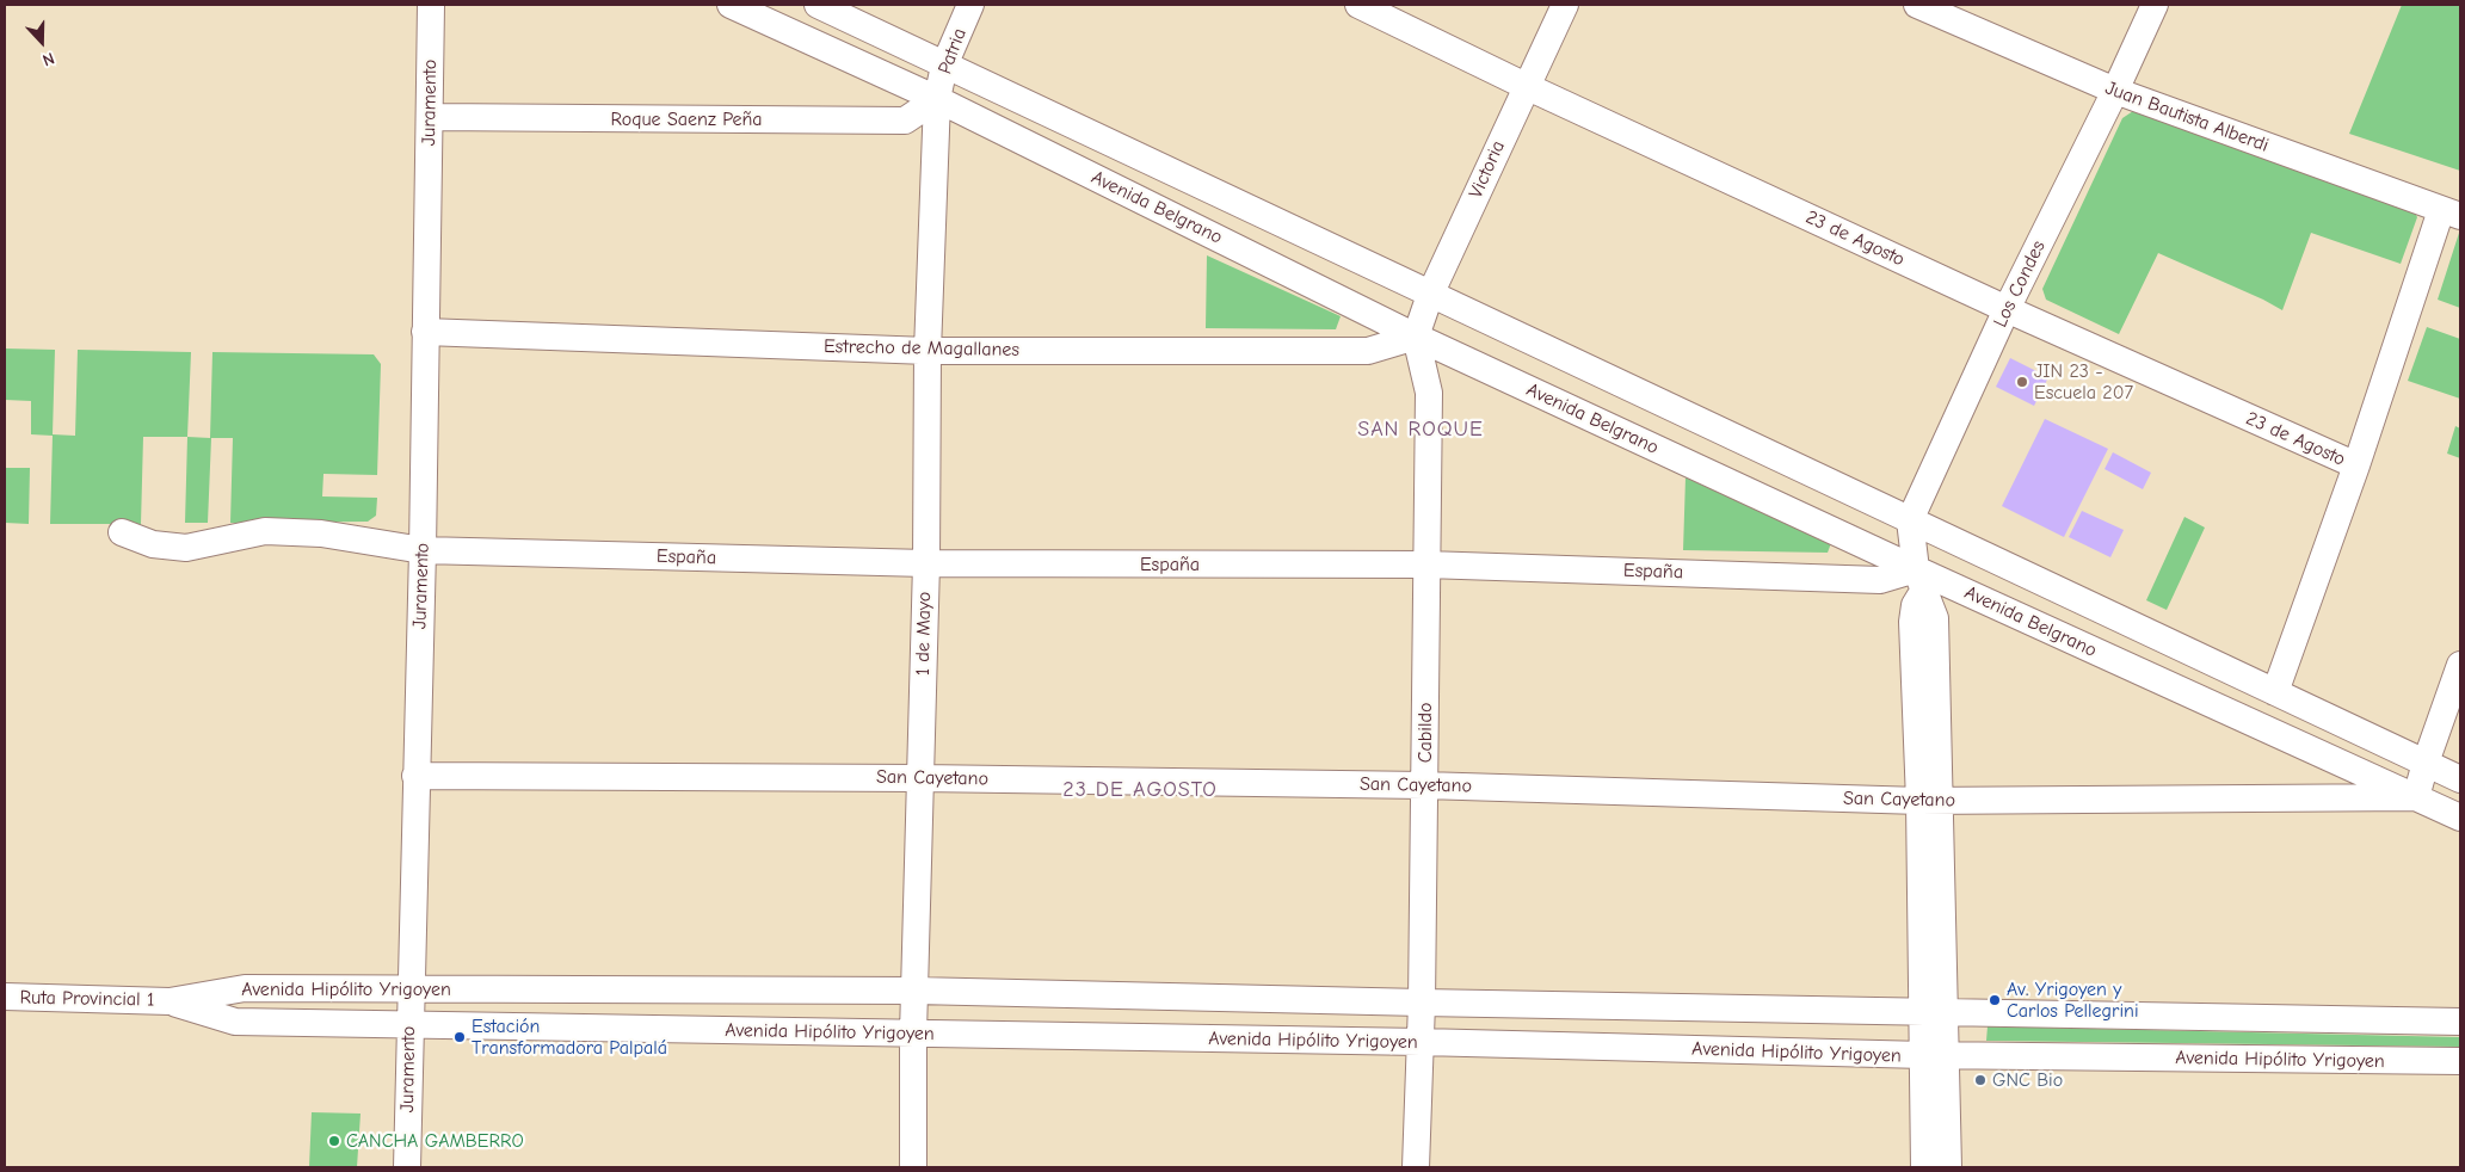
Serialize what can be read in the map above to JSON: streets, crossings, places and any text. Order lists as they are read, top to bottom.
{
  "streets": {
    "street": [
      "Patria",
      "Juramento",
      "Juan Bautista Alberdi",
      "Roque Saenz Peña",
      "Victoria",
      "Avenida Belgrano",
      "23 de Agosto",
      "Los Condes",
      "Estrecho de Magallanes",
      "España",
      "1 de Mayo",
      "Cabildo",
      "San Cayetano",
      "Avenida Hipólito Yrigoyen",
      "Ruta Provincial 1"
    ]
  },
  "crossings": [
    ["Patria", "Roque Saenz Peña"],
    ["Patria", "Avenida Belgrano"],
    ["Patria", "1 de Mayo"],
    ["Juramento", "Roque Saenz Peña"],
    ["Juramento", "Estrecho de Magallanes"],
    ["Juramento", "España"],
    ["Juramento", "San Cayetano"],
    ["Juramento", "Avenida Hipólito Yrigoyen"],
    ["Juan Bautista Alberdi", "Los Condes"],
    ["Roque Saenz Peña", "Avenida Belgrano"],
    ["Roque Saenz Peña", "1 de Mayo"],
    ["Victoria", "Avenida Belgrano"],
    ["Victoria", "23 de Agosto"],
    ["Victoria", "Estrecho de Magallanes"],
    ["Victoria", "Cabildo"],
    ["Avenida Belgrano", "Los Condes"],
    ["Avenida Belgrano", "Estrecho de Magallanes"],
    ["Avenida Belgrano", "España"],
    ["Avenida Belgrano", "1 de Mayo"],
    ["Avenida Belgrano", "Cabildo"],
    ["Avenida Belgrano", "San Cayetano"],
    ["23 de Agosto", "Los Condes"],
    ["Estrecho de Magallanes", "1 de Mayo"],
    ["Estrecho de Magallanes", "Cabildo"],
    ["España", "1 de Mayo"],
    ["España", "Cabildo"],
    ["1 de Mayo", "San Cayetano"],
    ["1 de Mayo", "Avenida Hipólito Yrigoyen"],
    ["Cabildo", "San Cayetano"],
    ["Cabildo", "Avenida Hipólito Yrigoyen"],
    ["Avenida Hipólito Yrigoyen", "Ruta Provincial 1"]
  ],
  "districts": ["SAN ROQUE", "23 DE AGOSTO"],
  "places": [
    "JIN 23 - Escuela 207",
    "Av. Yrigoyen y Carlos Pellegrini",
    "Estación Transformadora Palpalá",
    "GNC Bio",
    "CANCHA GAMBERRO"
  ],
  "north": "bottom"
}
